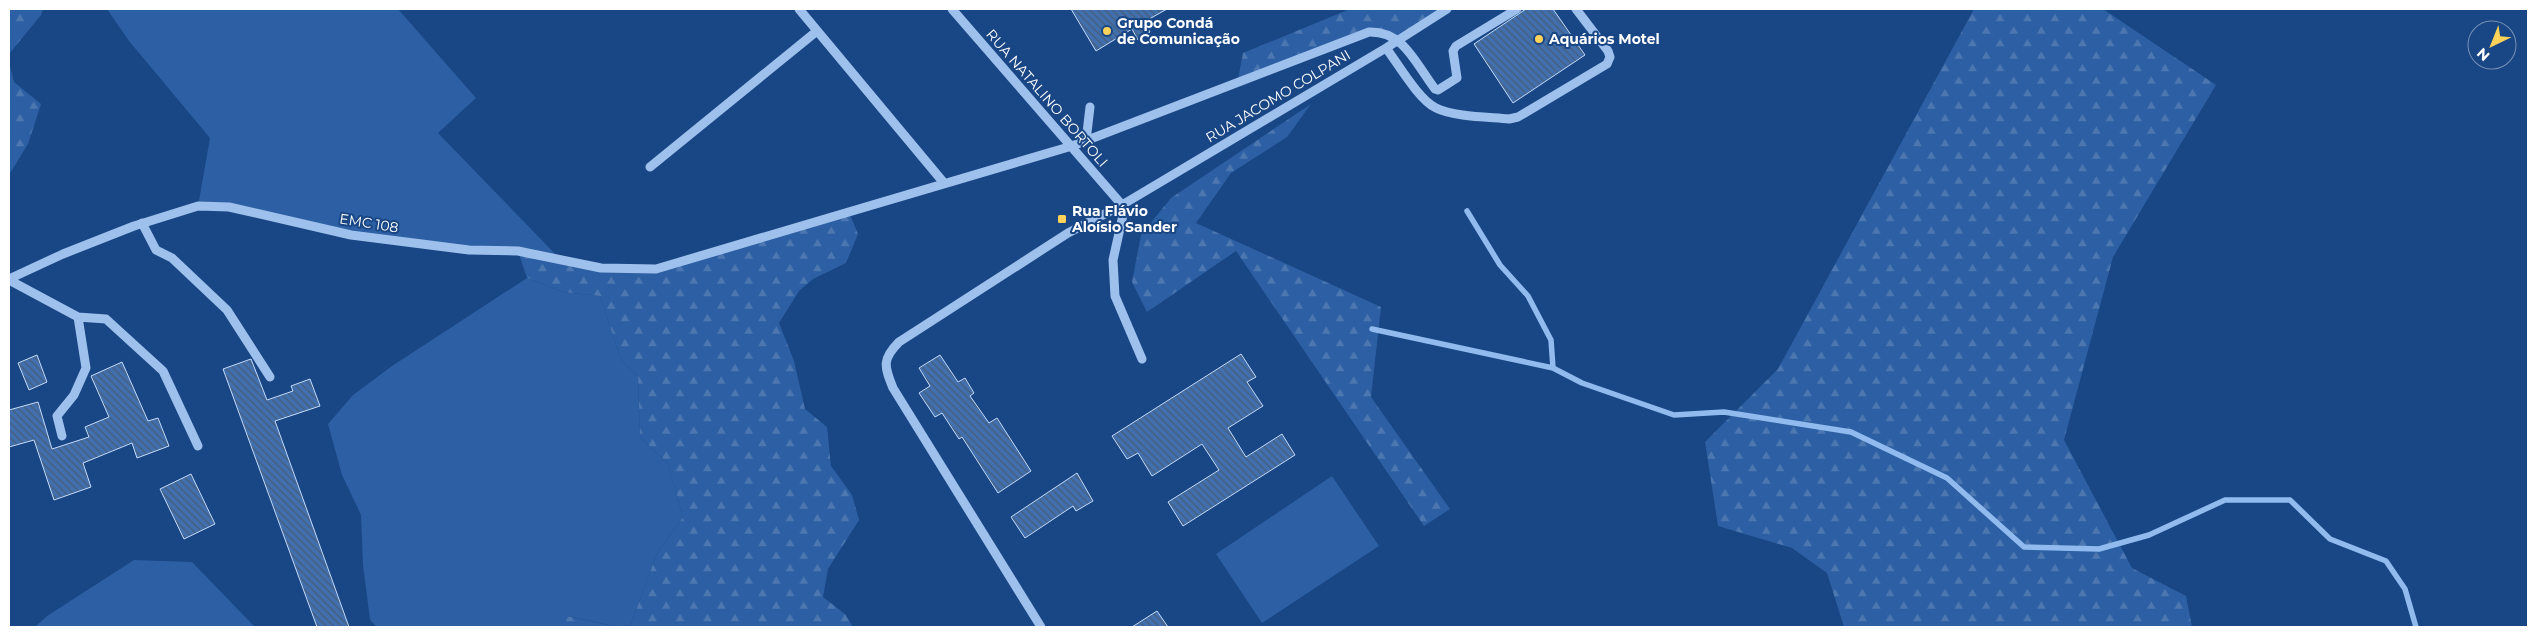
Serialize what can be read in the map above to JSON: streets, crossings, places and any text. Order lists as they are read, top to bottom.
{
  "streets": {
    "street": ["RUA JACOMO COLPANI", "RUA NATALINO BORTOLI", "EMC 108"]
  },
  "crossings": [
    ["RUA JACOMO COLPANI", "RUA NATALINO BORTOLI"],
    ["RUA JACOMO COLPANI", "EMC 108"],
    ["RUA NATALINO BORTOLI", "EMC 108"]
  ],
  "places": {
    "other": ["Grupo Condá de Comunicação", "Aquários Motel"],
    "transit": ["Rua Flávio Aloísio Sander"]
  },
  "north": "bottom left"
}
